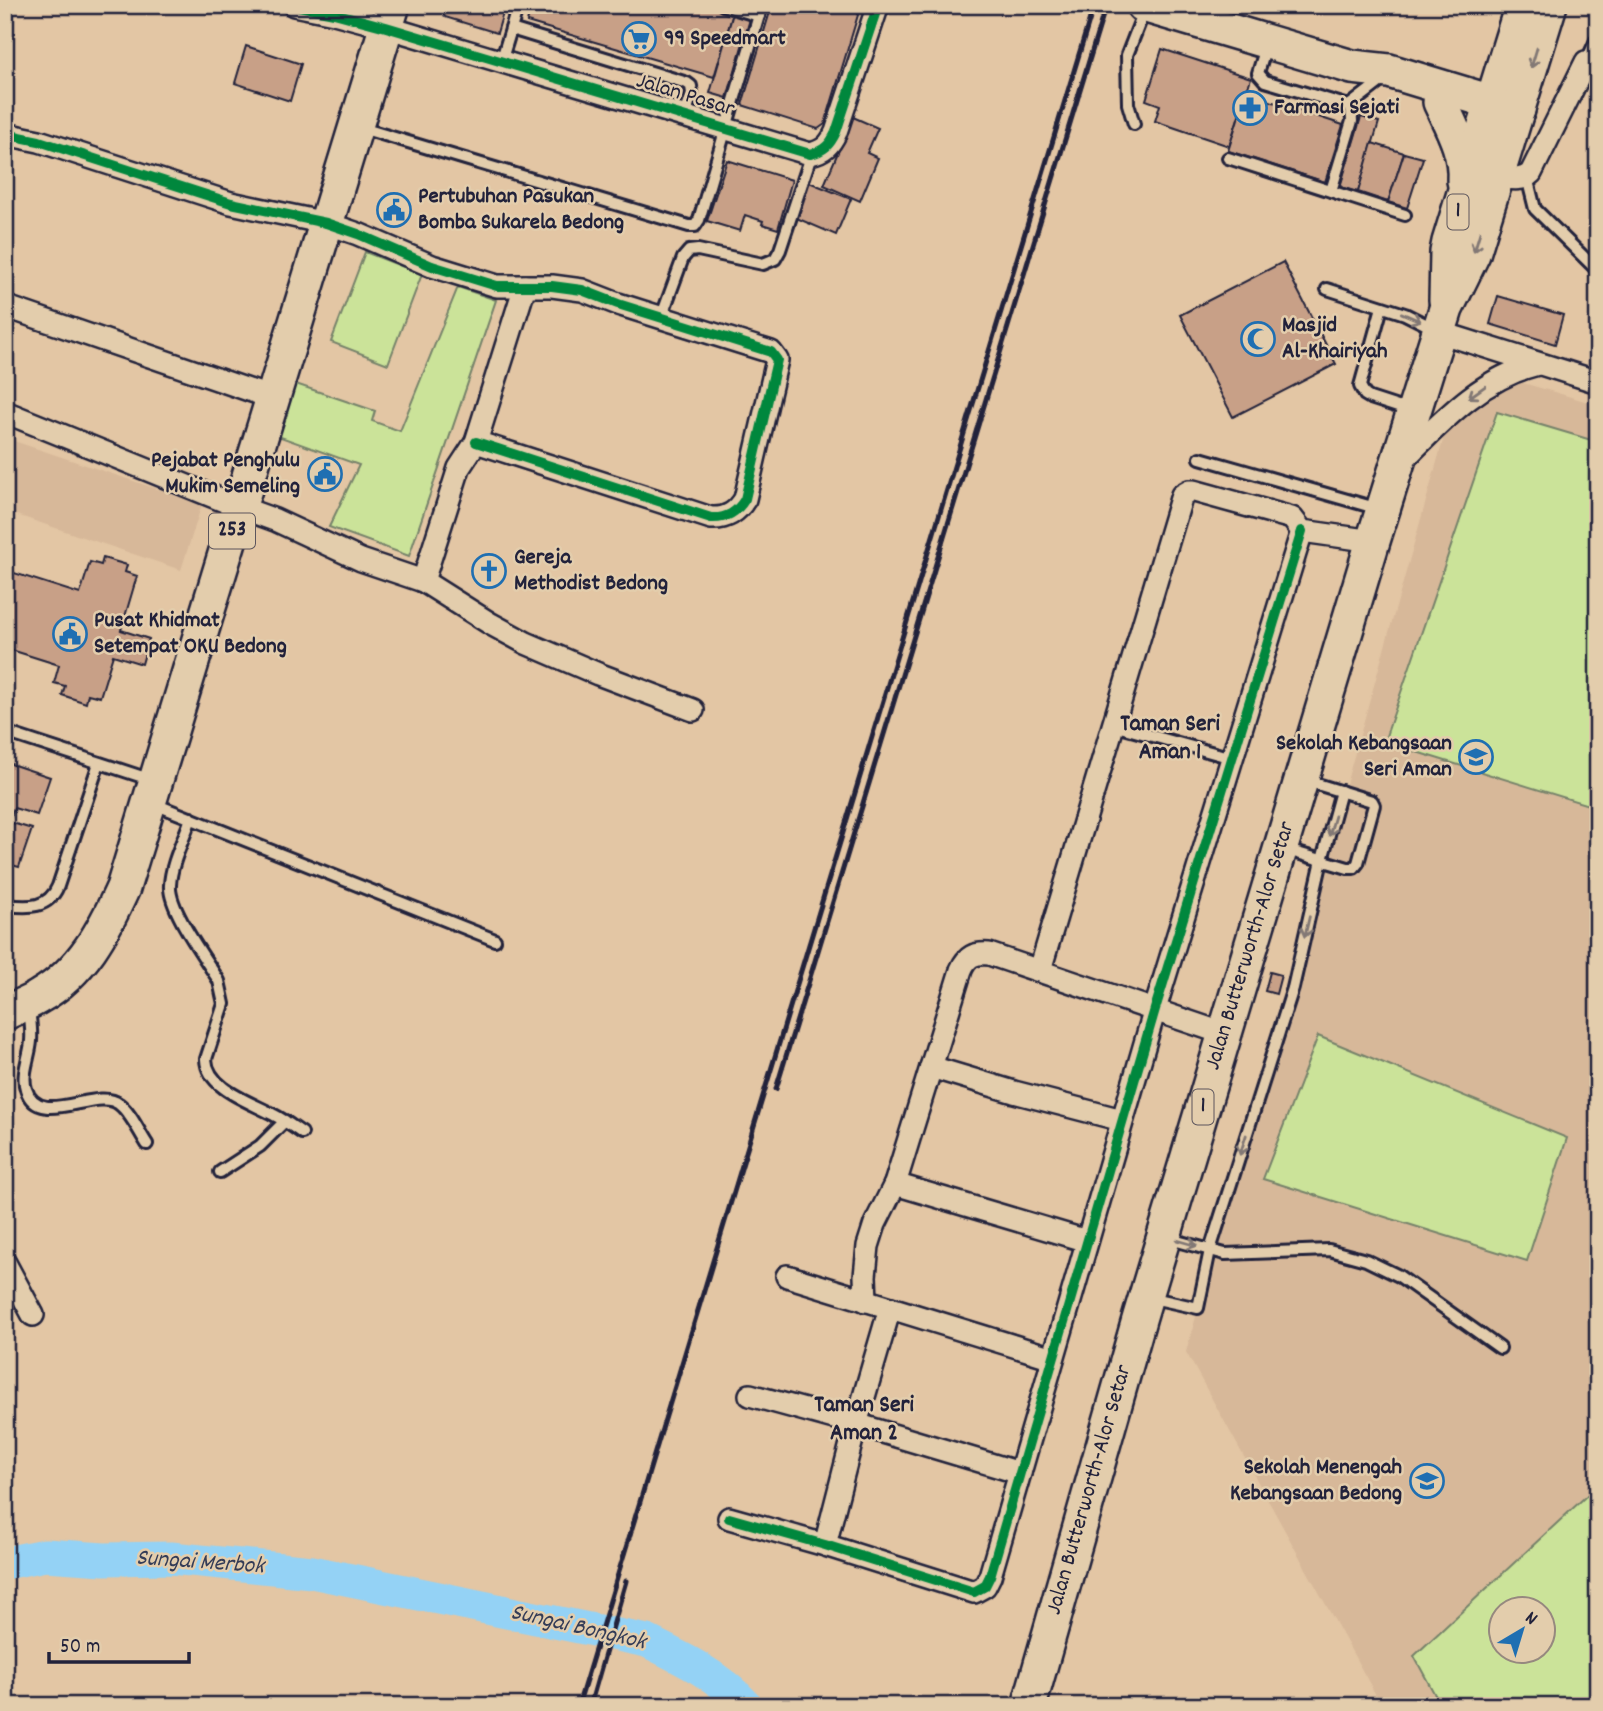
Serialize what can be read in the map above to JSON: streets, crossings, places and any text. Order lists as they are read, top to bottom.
{
  "streets": {
    "main road": ["1", "253", "Jalan Butterworth-Alor Setar"],
    "street": ["Jalan Pasar"]
  },
  "crossings": [
    ["Jalan Pasar", "253"]
  ],
  "districts": ["Taman Seri Aman 1", "Taman Seri Aman 2"],
  "water": ["Sungai Merbok", "Sungai Bongkok"],
  "places": {
    "supermarket": ["99 Speedmart"],
    "pharmacy": ["Farmasi Sejati"],
    "public building": ["Pertubuhan Pasukan Bomba Sukarela Bedong", "Pejabat Penghulu Mukim Semeling", "Pusat Khidmat Setempat OKU Bedong"],
    "mosque": ["Masjid Al-Khairiyah"],
    "church": ["Gereja Methodist Bedong"],
    "school or university": ["Sekolah Kebangsaan Seri Aman", "Sekolah Menengah Kebangsaan Bedong"]
  },
  "scale_bar": "50 m",
  "north": "top right"
}
